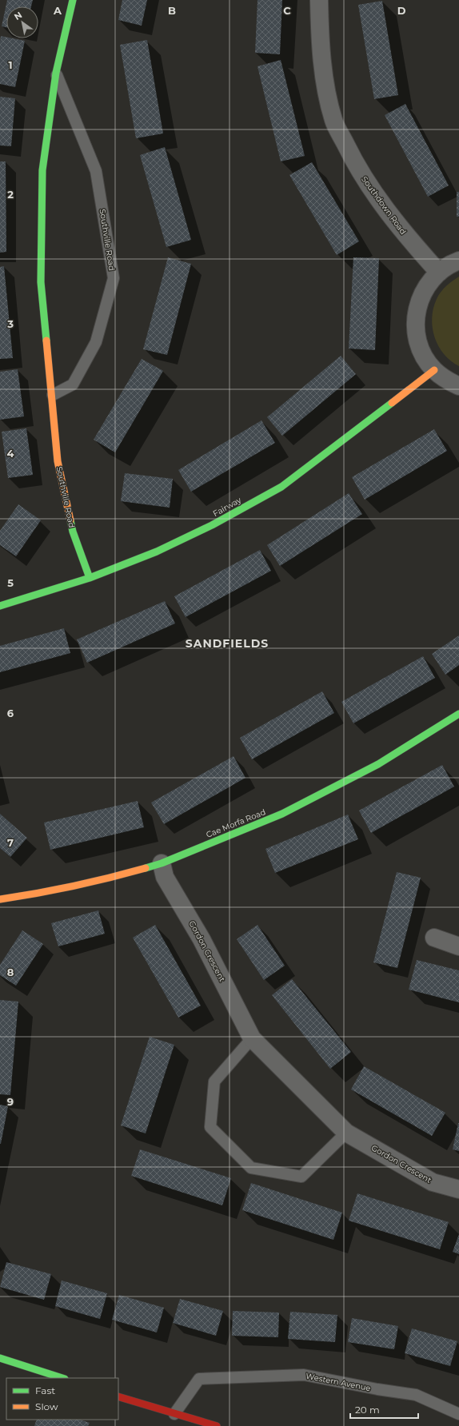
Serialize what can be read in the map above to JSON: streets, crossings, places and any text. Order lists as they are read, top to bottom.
{
  "streets": {
    "street": [
      "Southdown Road",
      "Southville Road",
      "Fairway",
      "Cae Morfa Road",
      "Gordon Crescent"
    ],
    "lane": ["Western Avenue"]
  },
  "crossings": [
    ["Southville Road", "Fairway"],
    ["Cae Morfa Road", "Gordon Crescent"]
  ],
  "districts": ["SANDFIELDS"],
  "legend": ["Fast", "Slow"],
  "scale_bar": "20 m",
  "north": "top left",
  "grid": {
    "columns": [
      "A",
      "B",
      "C",
      "D"
    ],
    "rows": [
      "1",
      "2",
      "3",
      "4",
      "5",
      "6",
      "7",
      "8",
      "9"
    ]
  }
}
